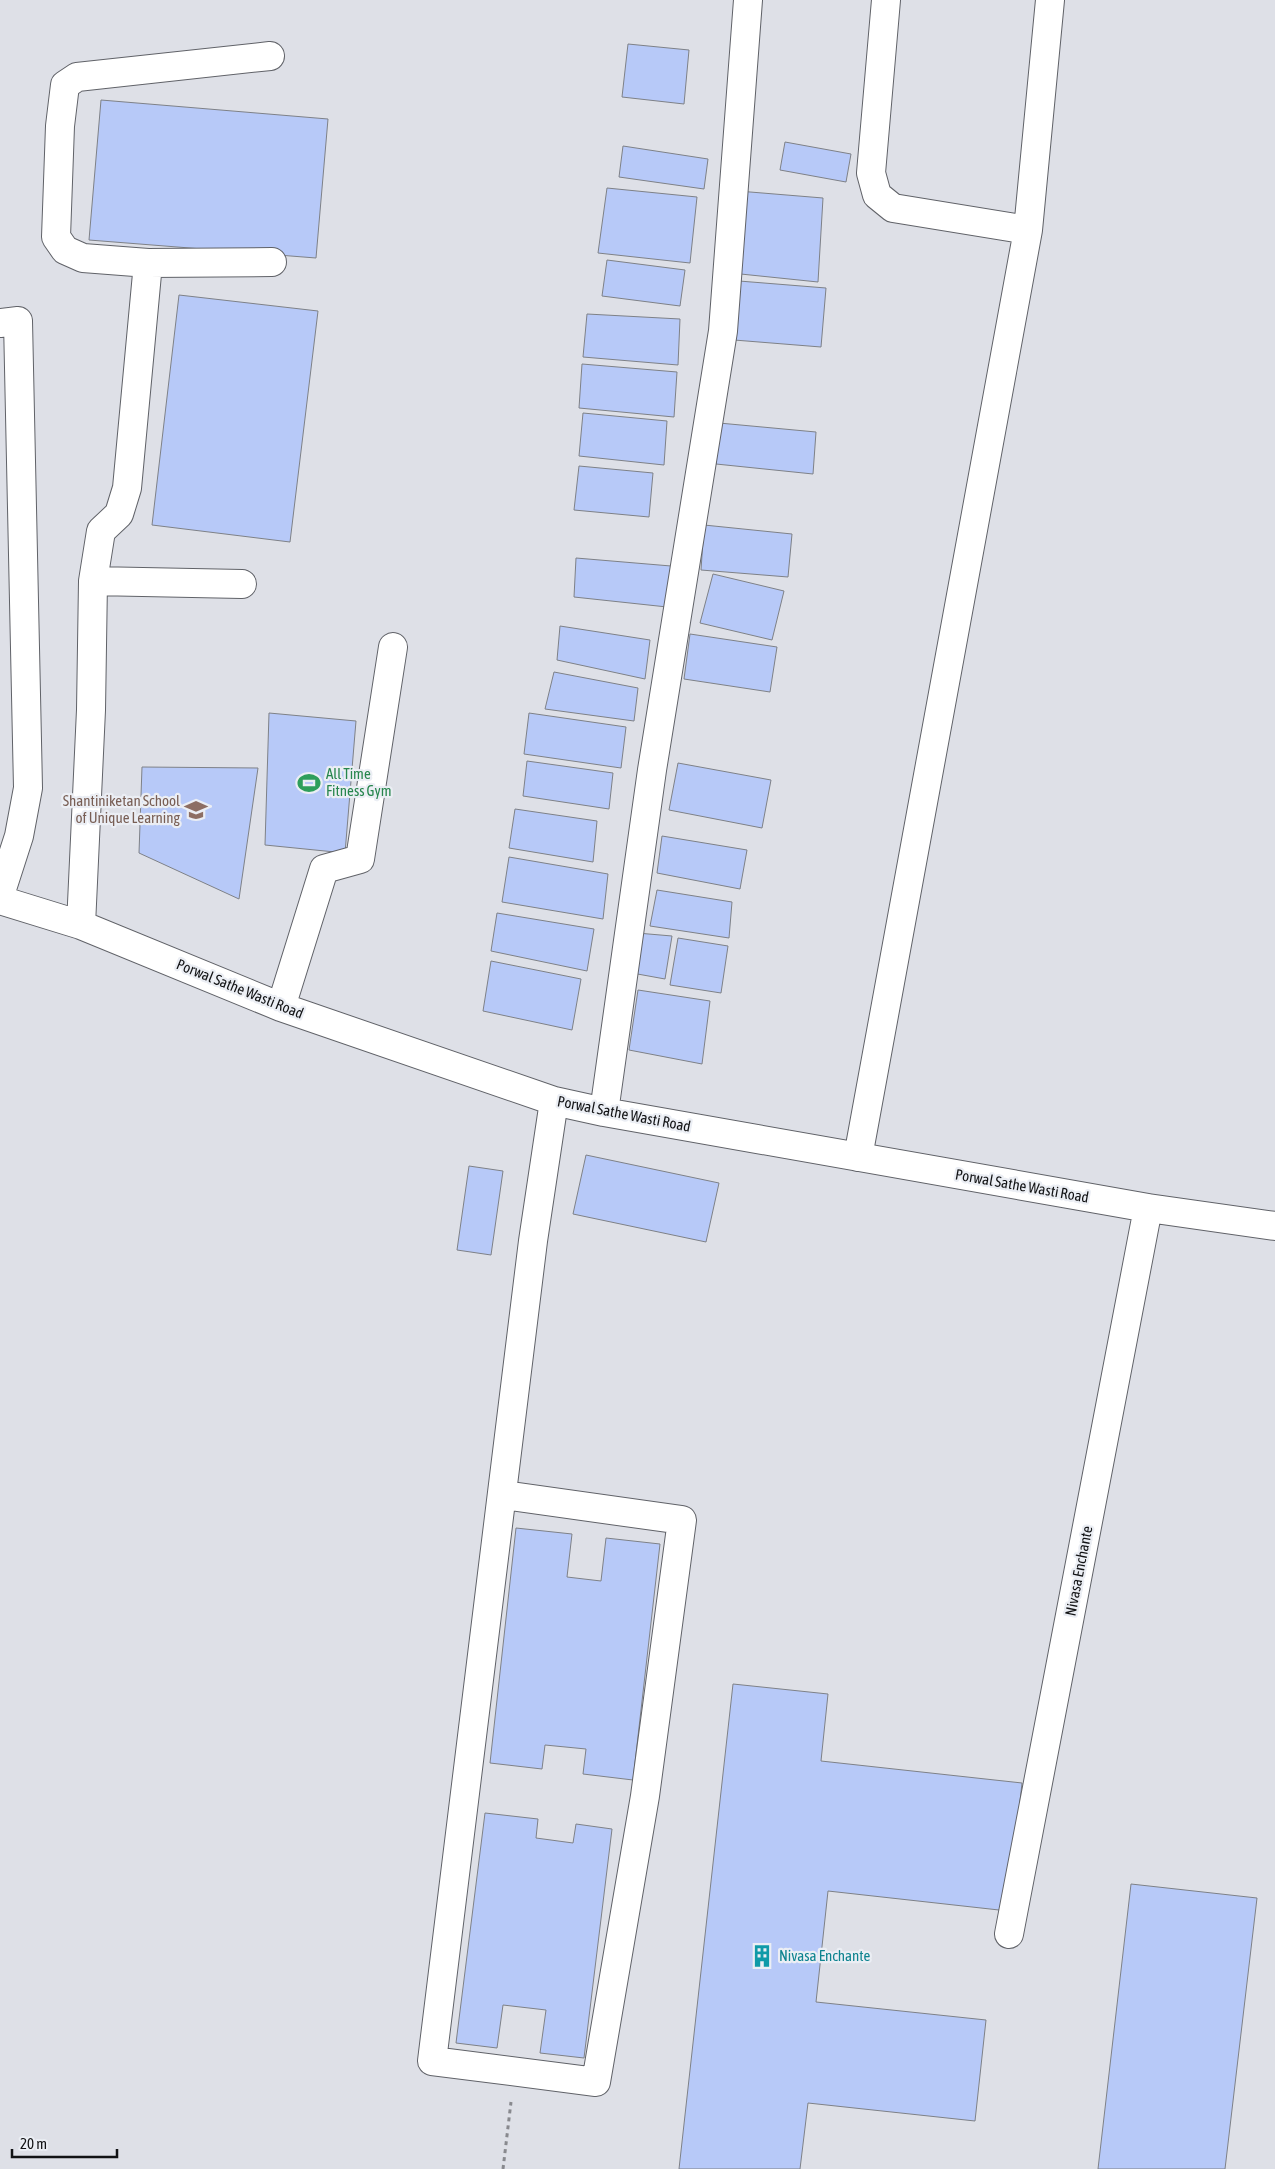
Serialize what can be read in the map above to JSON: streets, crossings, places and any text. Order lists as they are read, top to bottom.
{
  "streets": {
    "street": ["Porwal Sathe Wasti Road", "Nivasa Enchante"]
  },
  "crossings": [
    ["Porwal Sathe Wasti Road", "Nivasa Enchante"]
  ],
  "places": {
    "sports": ["All Time Fitness Gym"],
    "school or university": ["Shantiniketan School of Unique Learning"],
    "building": ["Nivasa Enchante"]
  },
  "scale_bar": "20 m"
}
